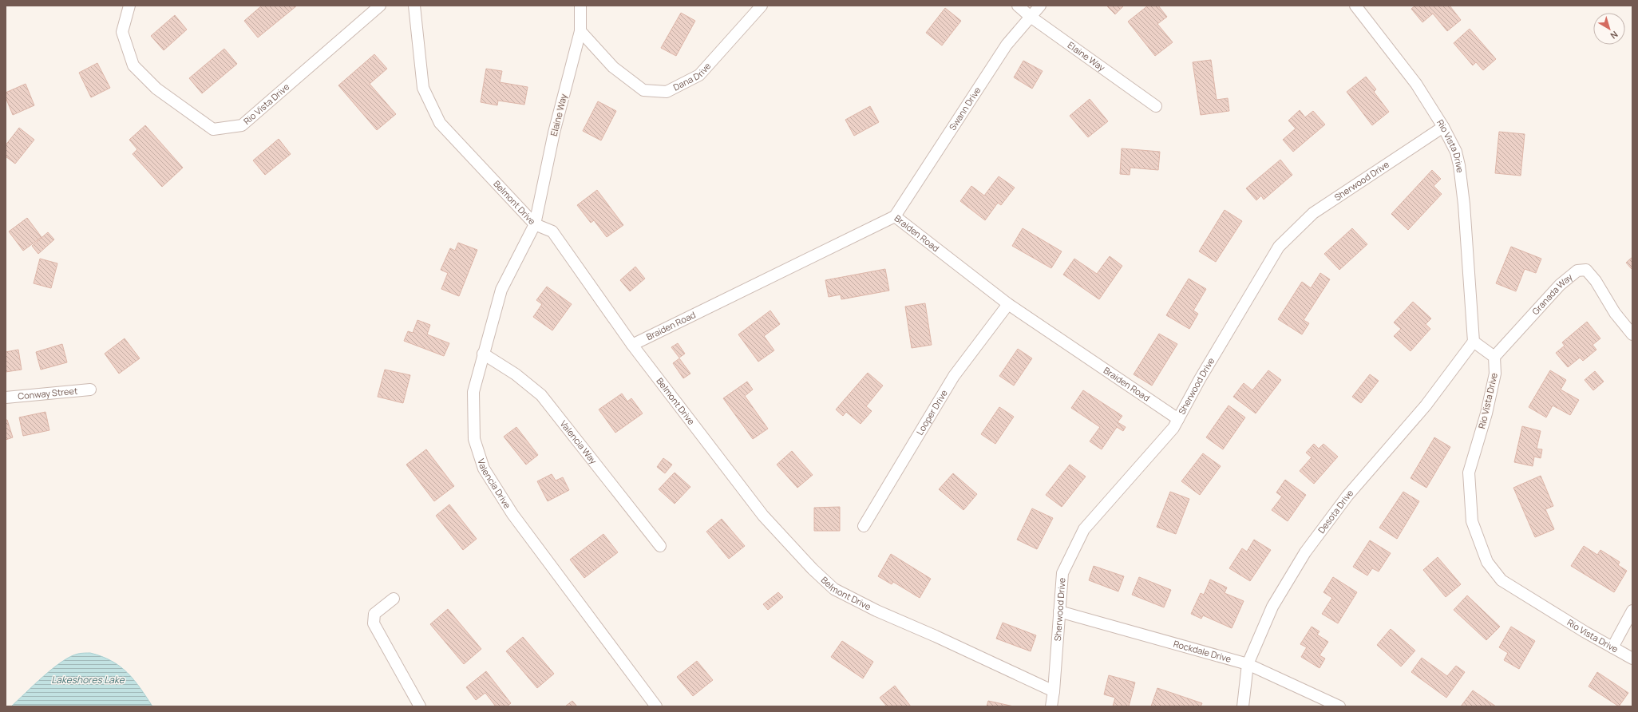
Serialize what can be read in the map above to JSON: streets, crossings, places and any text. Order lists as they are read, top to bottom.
{
  "streets": {
    "street": [
      "Elaine Way",
      "Dana Drive",
      "Rio Vista Drive",
      "Swann Drive",
      "Sherwood Drive",
      "Belmont Drive",
      "Braiden Road",
      "Granada Way",
      "Conway Street",
      "Looper Drive",
      "Valencia Way",
      "Valencia Drive",
      "Desota Drive",
      "Rockdale Drive"
    ]
  },
  "crossings": [
    ["Elaine Way", "Dana Drive"],
    ["Elaine Way", "Swann Drive"],
    ["Elaine Way", "Belmont Drive"],
    ["Elaine Way", "Valencia Drive"],
    ["Rio Vista Drive", "Sherwood Drive"],
    ["Rio Vista Drive", "Granada Way"],
    ["Rio Vista Drive", "Desota Drive"],
    ["Swann Drive", "Braiden Road"],
    ["Sherwood Drive", "Belmont Drive"],
    ["Sherwood Drive", "Braiden Road"],
    ["Sherwood Drive", "Rockdale Drive"],
    ["Belmont Drive", "Braiden Road"],
    ["Belmont Drive", "Valencia Drive"],
    ["Braiden Road", "Looper Drive"],
    ["Valencia Way", "Valencia Drive"],
    ["Desota Drive", "Rockdale Drive"]
  ],
  "water": ["Lakeshores Lake"],
  "north": "bottom right"
}
